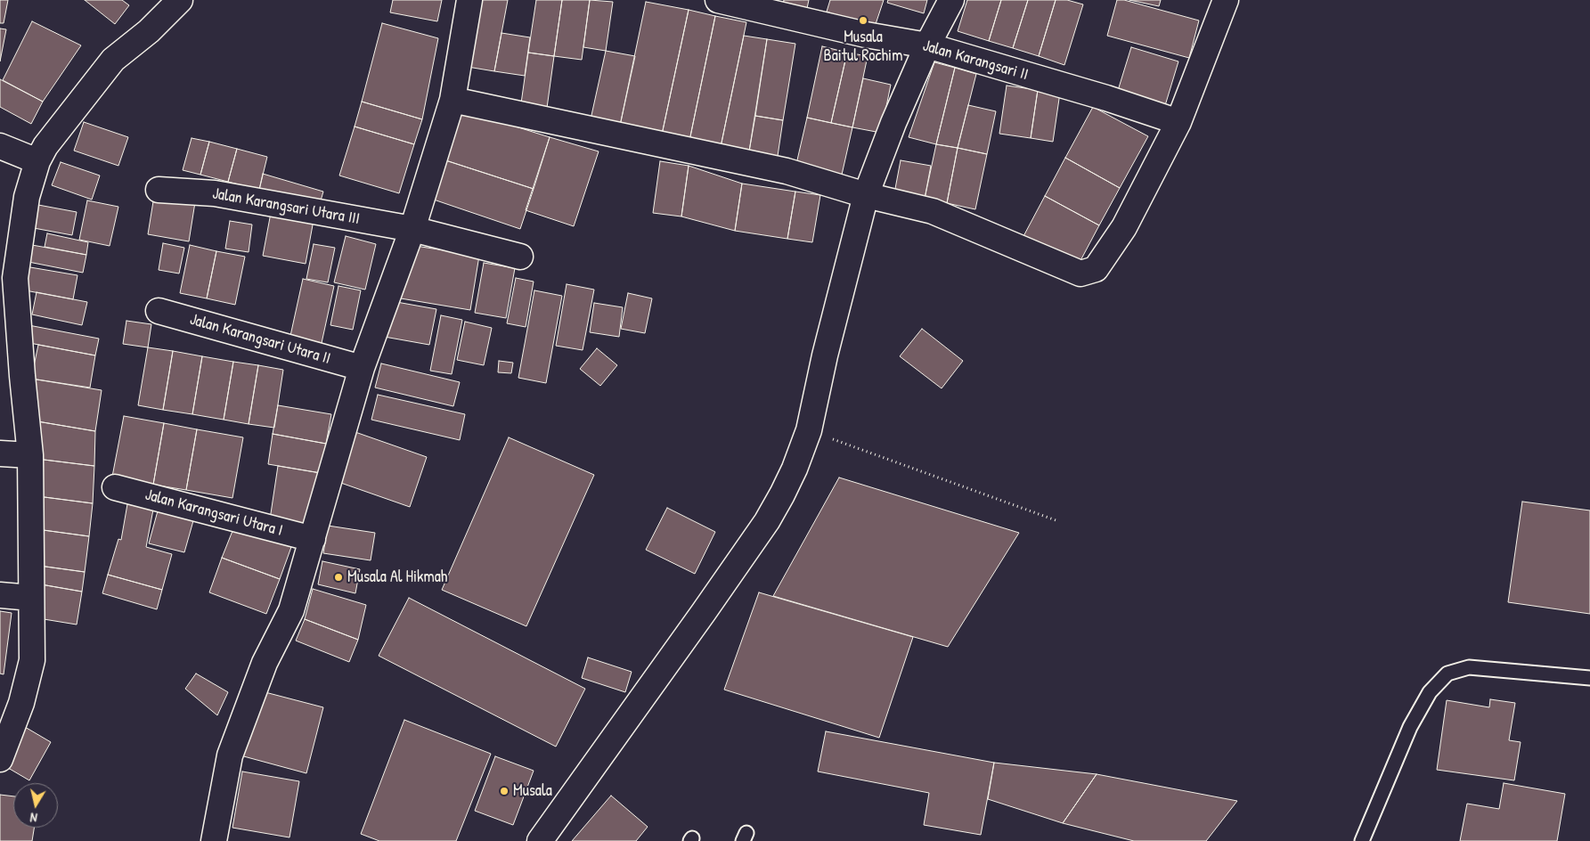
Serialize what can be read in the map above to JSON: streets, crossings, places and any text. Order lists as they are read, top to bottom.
{
  "streets": {
    "street": [
      "Jalan Karangsari II",
      "Jalan Karangsari Utara III",
      "Jalan Karangsari Utara II",
      "Jalan Karangsari Utara I"
    ]
  },
  "places": ["Musala Baitul Rochim", "Musala Al Hikmah", "Musala"],
  "north": "bottom"
}
